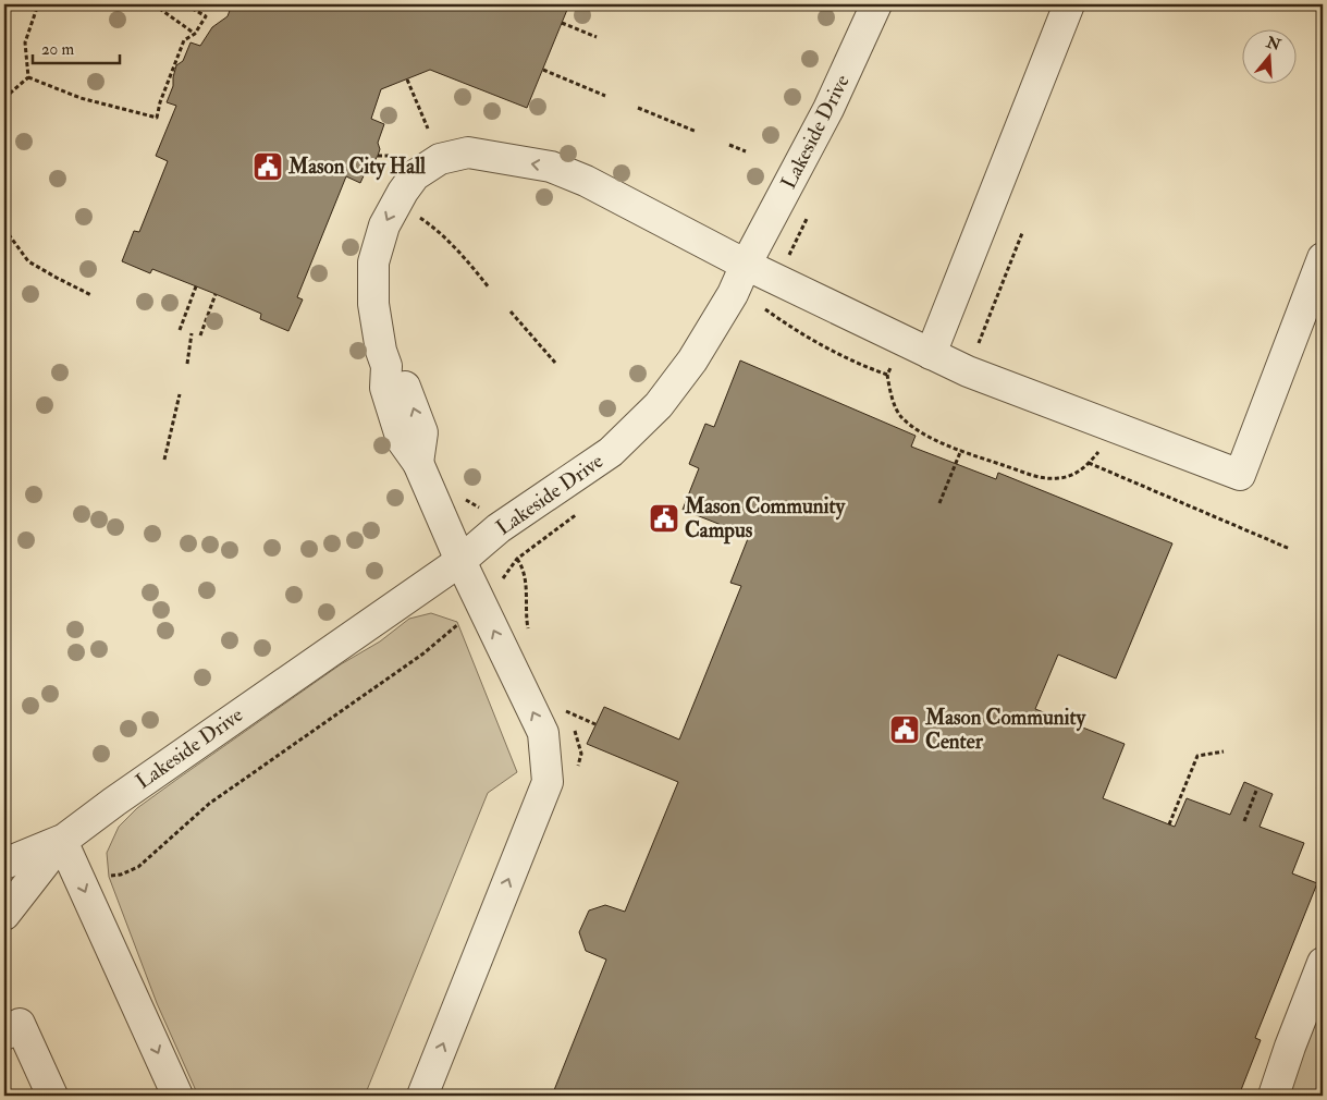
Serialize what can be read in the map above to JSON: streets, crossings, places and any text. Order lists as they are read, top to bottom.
{
  "streets": {
    "street": ["Lakeside Drive"]
  },
  "places": {
    "public building": ["Mason City Hall", "Mason Community Campus", "Mason Community Center"]
  },
  "scale_bar": "20 m",
  "north": "top"
}
